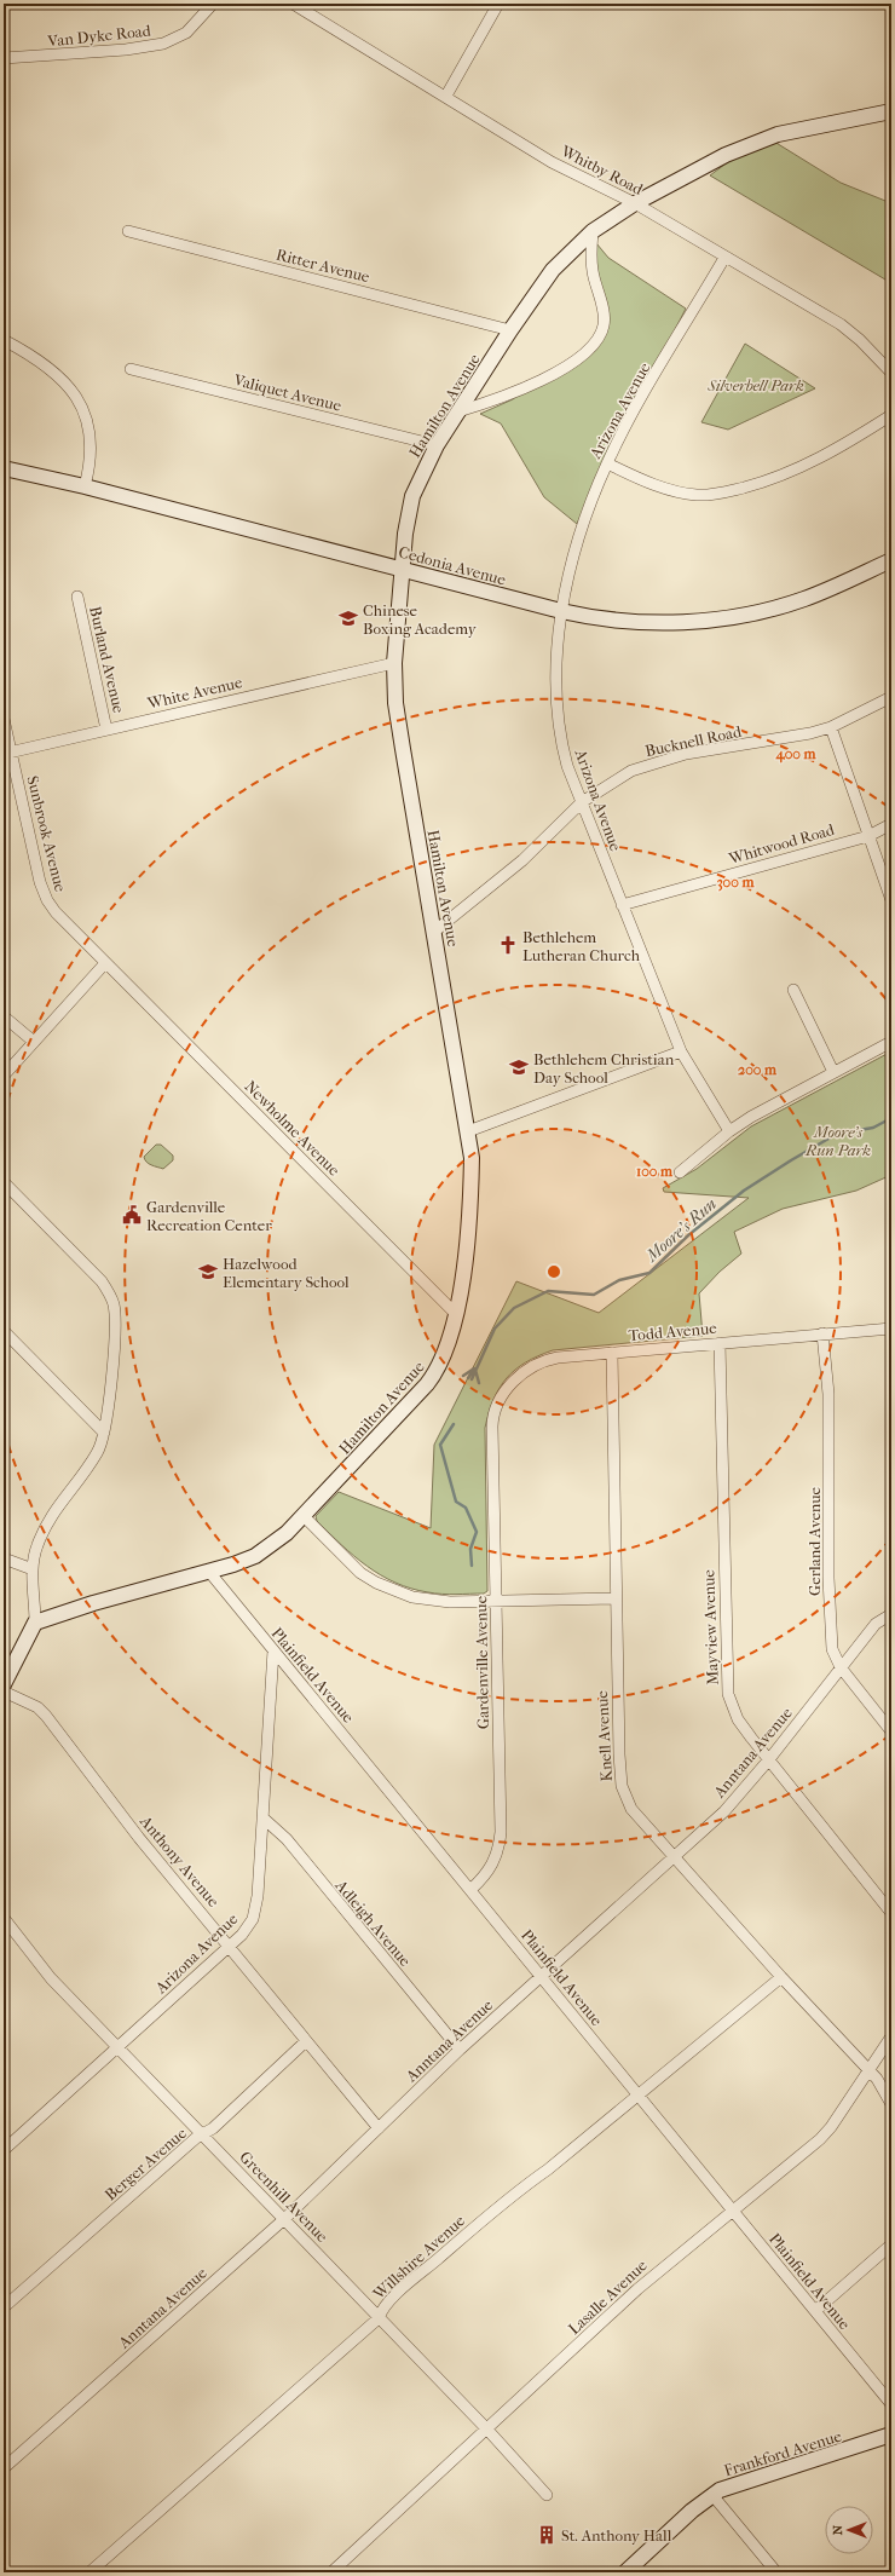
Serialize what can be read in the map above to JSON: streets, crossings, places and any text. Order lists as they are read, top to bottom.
{
  "streets": {
    "street": [
      "Van Dyke Road",
      "Whitby Road",
      "Ritter Avenue",
      "Valiquet Avenue",
      "Hamilton Avenue",
      "Arizona Avenue",
      "Cedonia Avenue",
      "Burland Avenue",
      "White Avenue",
      "Bucknell Road",
      "Sunbrook Avenue",
      "Whitwood Road",
      "Newholme Avenue",
      "Todd Avenue",
      "Gerland Avenue",
      "Mayview Avenue",
      "Gardenville Avenue",
      "Plainfield Avenue",
      "Knell Avenue",
      "Anntana Avenue",
      "Anthony Avenue",
      "Adleigh Avenue",
      "Berger Avenue",
      "Greenhill Avenue",
      "Willshire Avenue",
      "Lasalle Avenue",
      "Frankford Avenue"
    ]
  },
  "crossings": [
    ["Whitby Road", "Hamilton Avenue"],
    ["Whitby Road", "Arizona Avenue"],
    ["Ritter Avenue", "Hamilton Avenue"],
    ["Valiquet Avenue", "Hamilton Avenue"],
    ["Hamilton Avenue", "Cedonia Avenue"],
    ["Hamilton Avenue", "White Avenue"],
    ["Hamilton Avenue", "Bucknell Road"],
    ["Hamilton Avenue", "Newholme Avenue"],
    ["Hamilton Avenue", "Plainfield Avenue"],
    ["Arizona Avenue", "Cedonia Avenue"],
    ["Arizona Avenue", "Bucknell Road"],
    ["Arizona Avenue", "Whitwood Road"],
    ["Arizona Avenue", "Plainfield Avenue"],
    ["Arizona Avenue", "Anthony Avenue"],
    ["Arizona Avenue", "Adleigh Avenue"],
    ["Arizona Avenue", "Greenhill Avenue"],
    ["Burland Avenue", "White Avenue"],
    ["White Avenue", "Sunbrook Avenue"],
    ["Sunbrook Avenue", "Newholme Avenue"],
    ["Todd Avenue", "Gerland Avenue"],
    ["Todd Avenue", "Mayview Avenue"],
    ["Todd Avenue", "Gardenville Avenue"],
    ["Todd Avenue", "Knell Avenue"],
    ["Gerland Avenue", "Anntana Avenue"],
    ["Mayview Avenue", "Anntana Avenue"],
    ["Gardenville Avenue", "Plainfield Avenue"],
    ["Plainfield Avenue", "Anntana Avenue"],
    ["Plainfield Avenue", "Willshire Avenue"],
    ["Plainfield Avenue", "Lasalle Avenue"],
    ["Knell Avenue", "Anntana Avenue"],
    ["Knell Avenue", "Willshire Avenue"],
    ["Knell Avenue", "Lasalle Avenue"],
    ["Anntana Avenue", "Anthony Avenue"],
    ["Anntana Avenue", "Adleigh Avenue"],
    ["Anntana Avenue", "Greenhill Avenue"],
    ["Anthony Avenue", "Berger Avenue"],
    ["Berger Avenue", "Greenhill Avenue"],
    ["Greenhill Avenue", "Willshire Avenue"],
    ["Greenhill Avenue", "Lasalle Avenue"]
  ],
  "water": ["Moore's Run"],
  "parks": ["Silverbell Park", "Moore's Run Park"],
  "places": {
    "school or university": ["Chinese Boxing Academy", "Bethlehem Christian Day School", "Hazelwood Elementary School"],
    "church": ["Bethlehem Lutheran Church"],
    "public building": ["Gardenville Recreation Center"],
    "building": ["St. Anthony Hall"]
  },
  "north": "left",
  "rings": [
    "400 m",
    "300 m",
    "200 m",
    "100 m"
  ]
}
